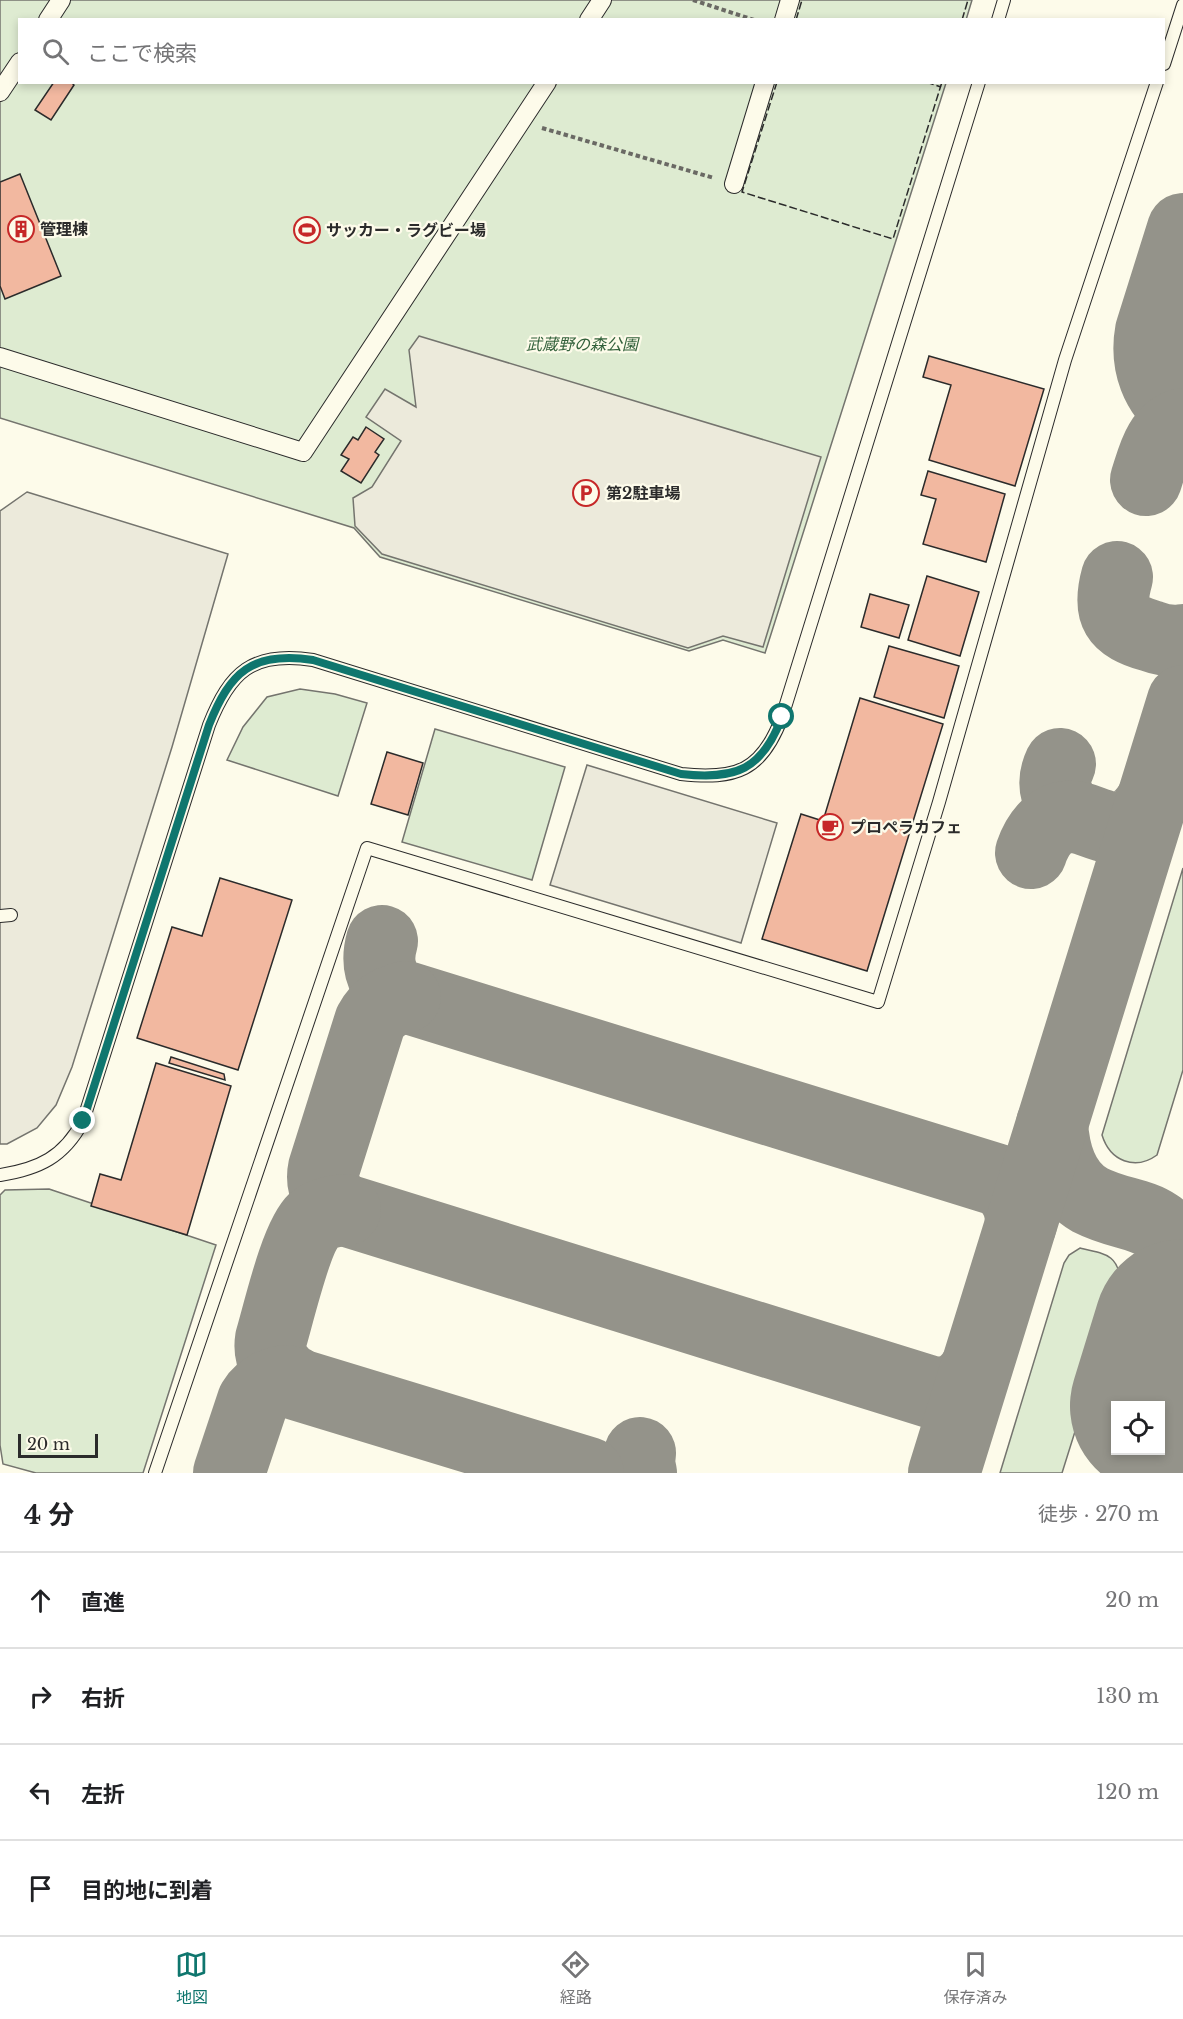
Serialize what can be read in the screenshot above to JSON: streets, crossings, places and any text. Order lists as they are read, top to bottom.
{
  "parks": ["武蔵野の森公園"],
  "places": {
    "building": ["管理棟"],
    "sports": ["サッカー・ラグビー場"],
    "parking": ["第2駐車場"],
    "cafe": ["プロペラカフェ"]
  },
  "scale_bar": "20 m",
  "page": {
    "search": "ここで検索",
    "scale": "20 m",
    "heading": ["4 分", "徒歩 · 270 m"],
    "list": [
      ["直進", "20 m"],
      ["右折", "130 m"],
      ["左折", "120 m"],
      "目的地に到着"
    ],
    "nav": ["地図", "経路", "保存済み"]
  }
}
